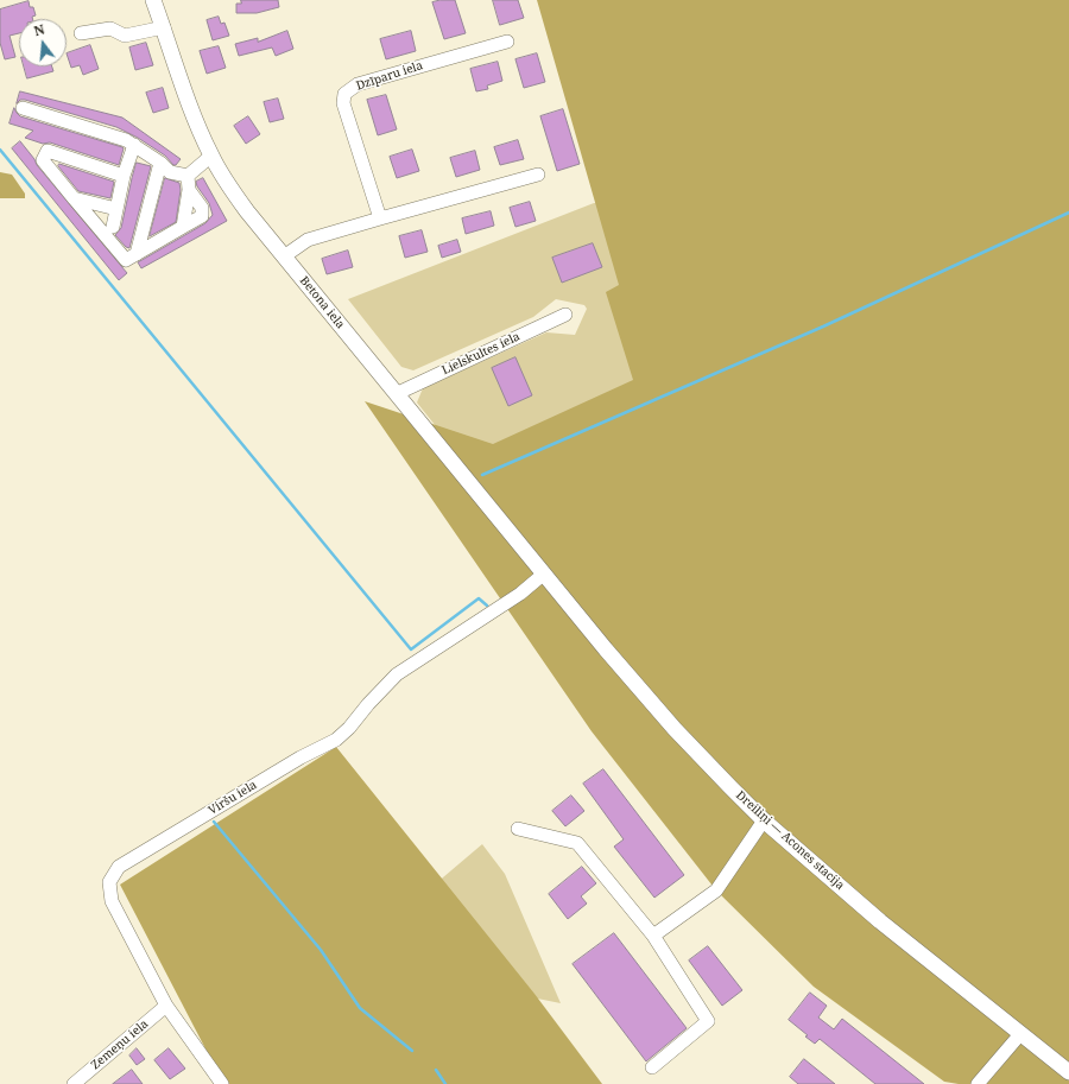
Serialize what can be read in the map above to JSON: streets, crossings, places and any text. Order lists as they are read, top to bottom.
{
  "streets": {
    "main road": ["Betona iela", "Dreiliņi — Acones stacija"],
    "street": [
      "Dzīparu iela",
      "Lielskultes iela",
      "Viršu iela",
      "Zemeņu iela"
    ]
  },
  "crossings": [
    ["Betona iela", "Lielskultes iela"],
    ["Betona iela", "Viršu iela"],
    ["Betona iela", "Dreiliņi — Acones stacija"],
    ["Viršu iela", "Dreiliņi — Acones stacija"],
    ["Viršu iela", "Zemeņu iela"]
  ],
  "north": "top"
}
